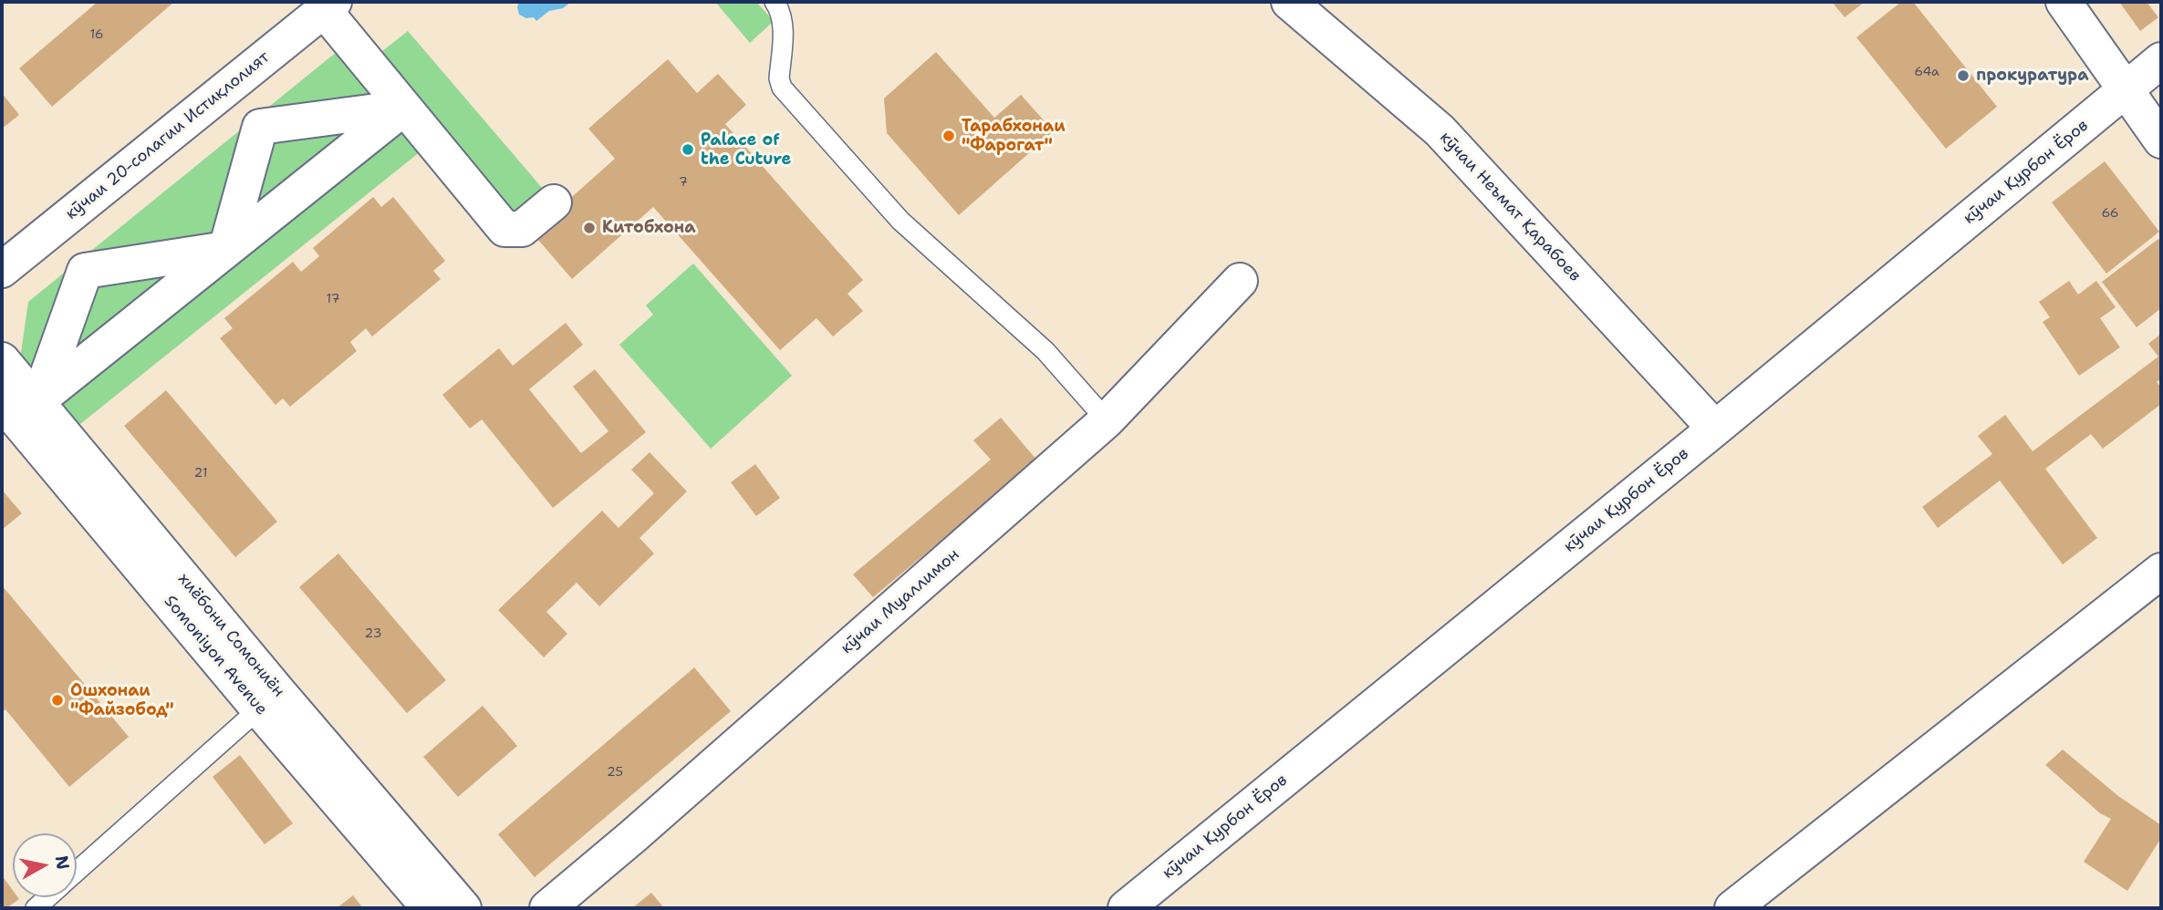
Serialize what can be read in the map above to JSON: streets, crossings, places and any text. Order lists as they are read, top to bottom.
{
  "streets": {
    "main road": [
      "кӯчаи 20-солагии Истиқлолият",
      "кӯчаи Қурбон Ёров",
      "кӯчаи Неъмат Қарабоев",
      "кӯчаи Муаллимон",
      "хиёбони Сомониён",
      "Somoniyon Avenue"
    ]
  },
  "crossings": [
    ["кӯчаи Қурбон Ёров", "кӯчаи Неъмат Қарабоев"],
    ["хиёбони Сомониён", "Somoniyon Avenue"]
  ],
  "places": [
    "прокуратура",
    "Тарабхонаи \"Фарогат\"",
    "Palace of the Cuture",
    "Китобхона",
    "Ошхонаи \"Файзобод\""
  ],
  "house_numbers": [
    "16",
    "64a",
    "7",
    "66",
    "17",
    "21",
    "23",
    "25"
  ],
  "north": "right"
}
